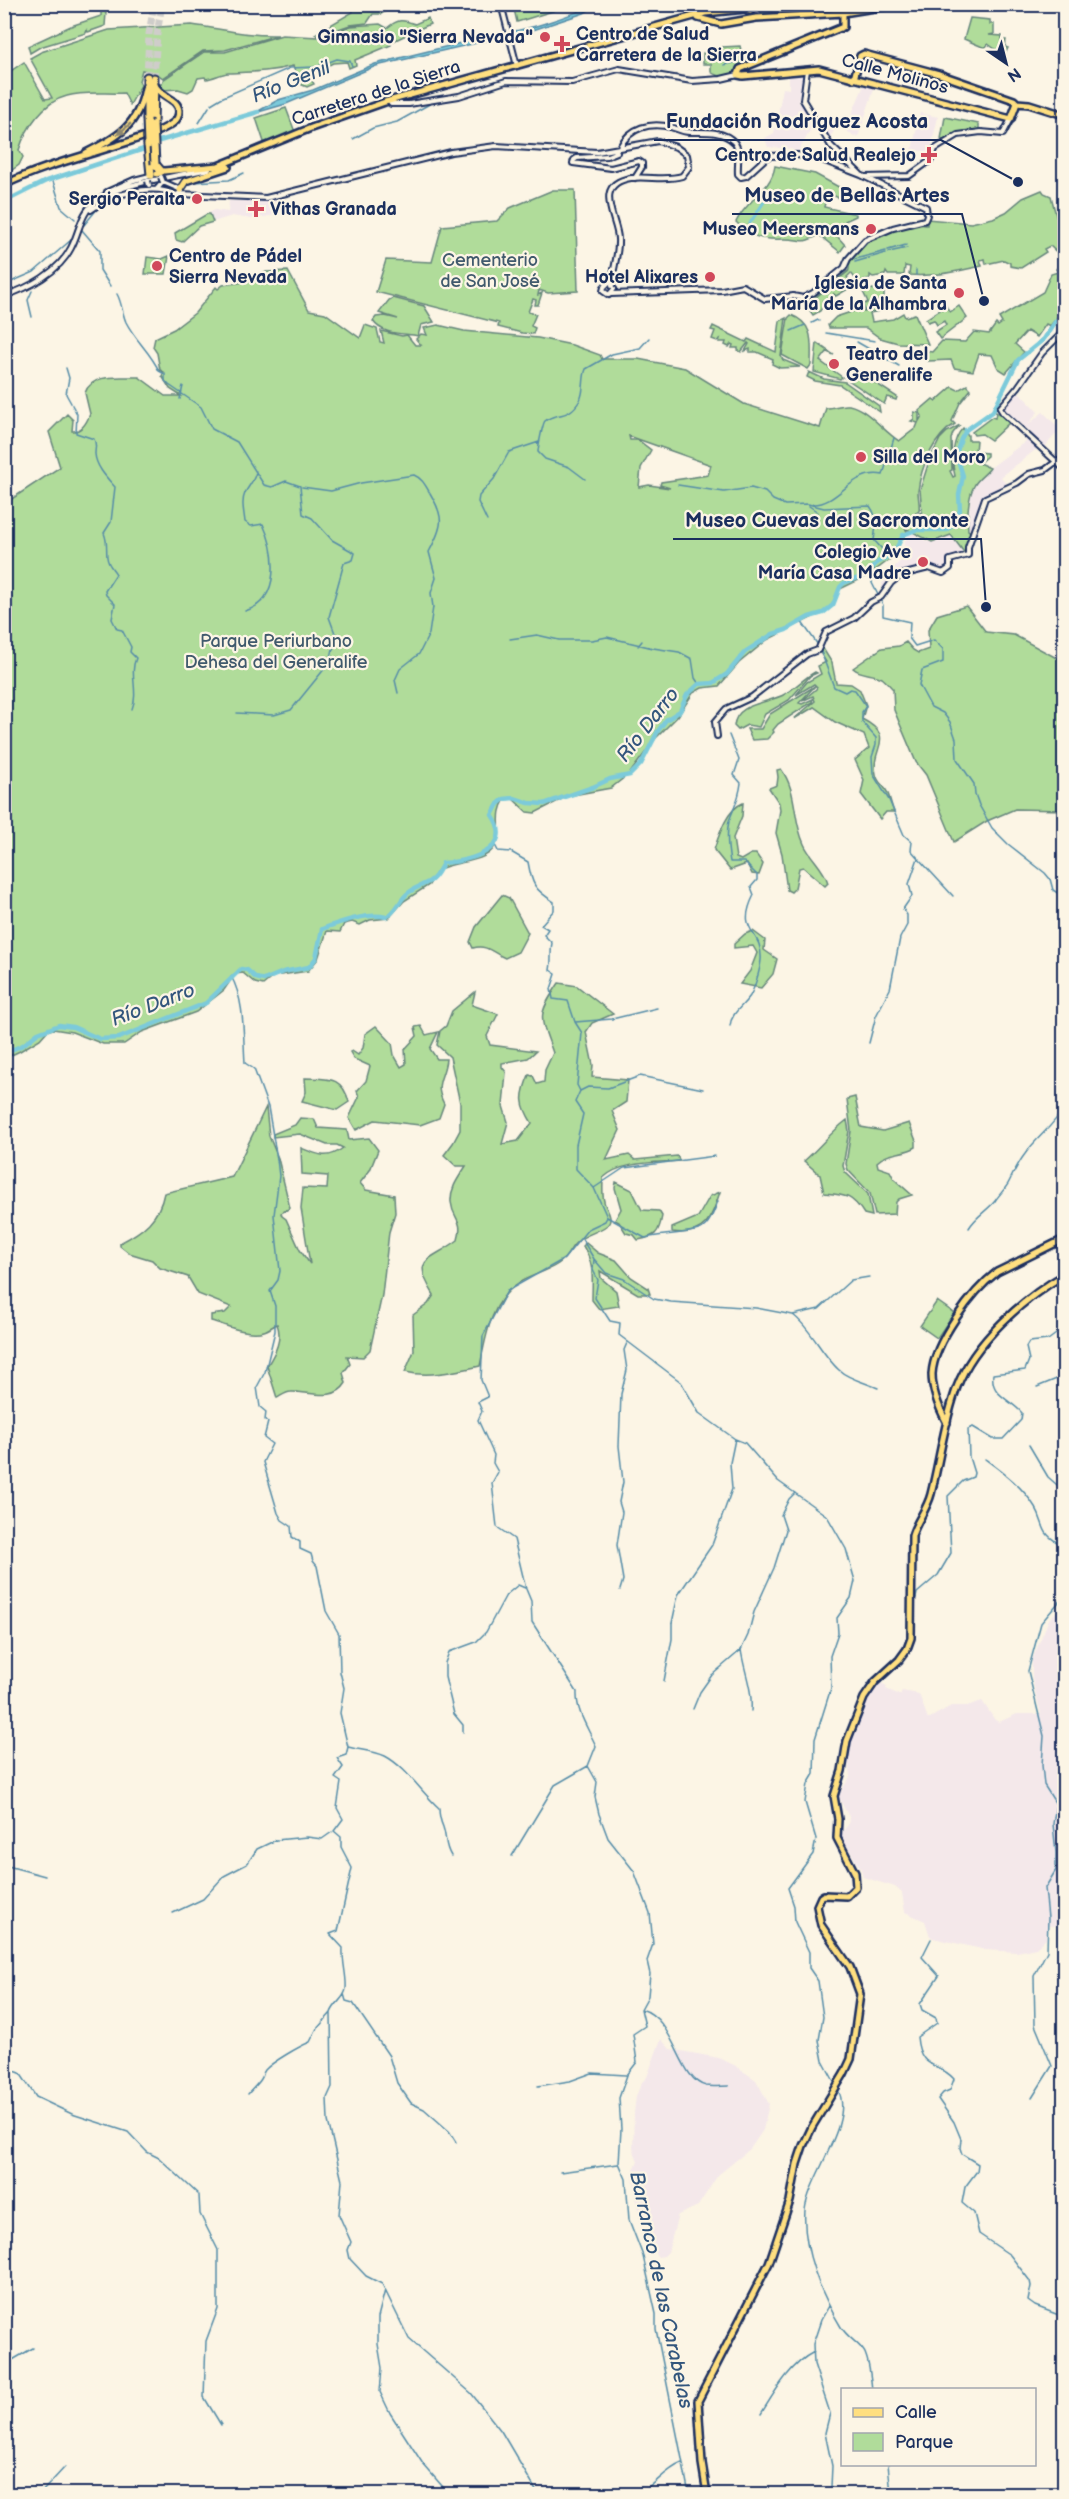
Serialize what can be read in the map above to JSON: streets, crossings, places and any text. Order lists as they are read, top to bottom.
{
  "streets": {
    "main road": ["Calle Molinos", "Carretera de la Sierra"]
  },
  "water": ["Río Genil", "Río Darro", "Barranco de las Carabelas"],
  "parks": ["Cementerio de San José", "Parque Periurbano Dehesa del Generalife"],
  "places": {
    "other": [
      "Gimnasio \"Sierra Nevada\"",
      "Fundación Rodríguez Acosta",
      "Sergio Peralta",
      "Museo Meersmans",
      "Centro de Pádel Sierra Nevada",
      "Hotel Alixares",
      "Iglesia de Santa María de la Alhambra",
      "Museo de Bellas Artes",
      "Teatro del Generalife",
      "Silla del Moro",
      "Colegio Ave María Casa Madre",
      "Museo Cuevas del Sacromonte"
    ],
    "health": ["Centro de Salud Carretera de la Sierra", "Centro de Salud Realejo", "Vithas Granada"]
  },
  "legend": ["Calle", "Parque"],
  "north": "bottom right"
}
